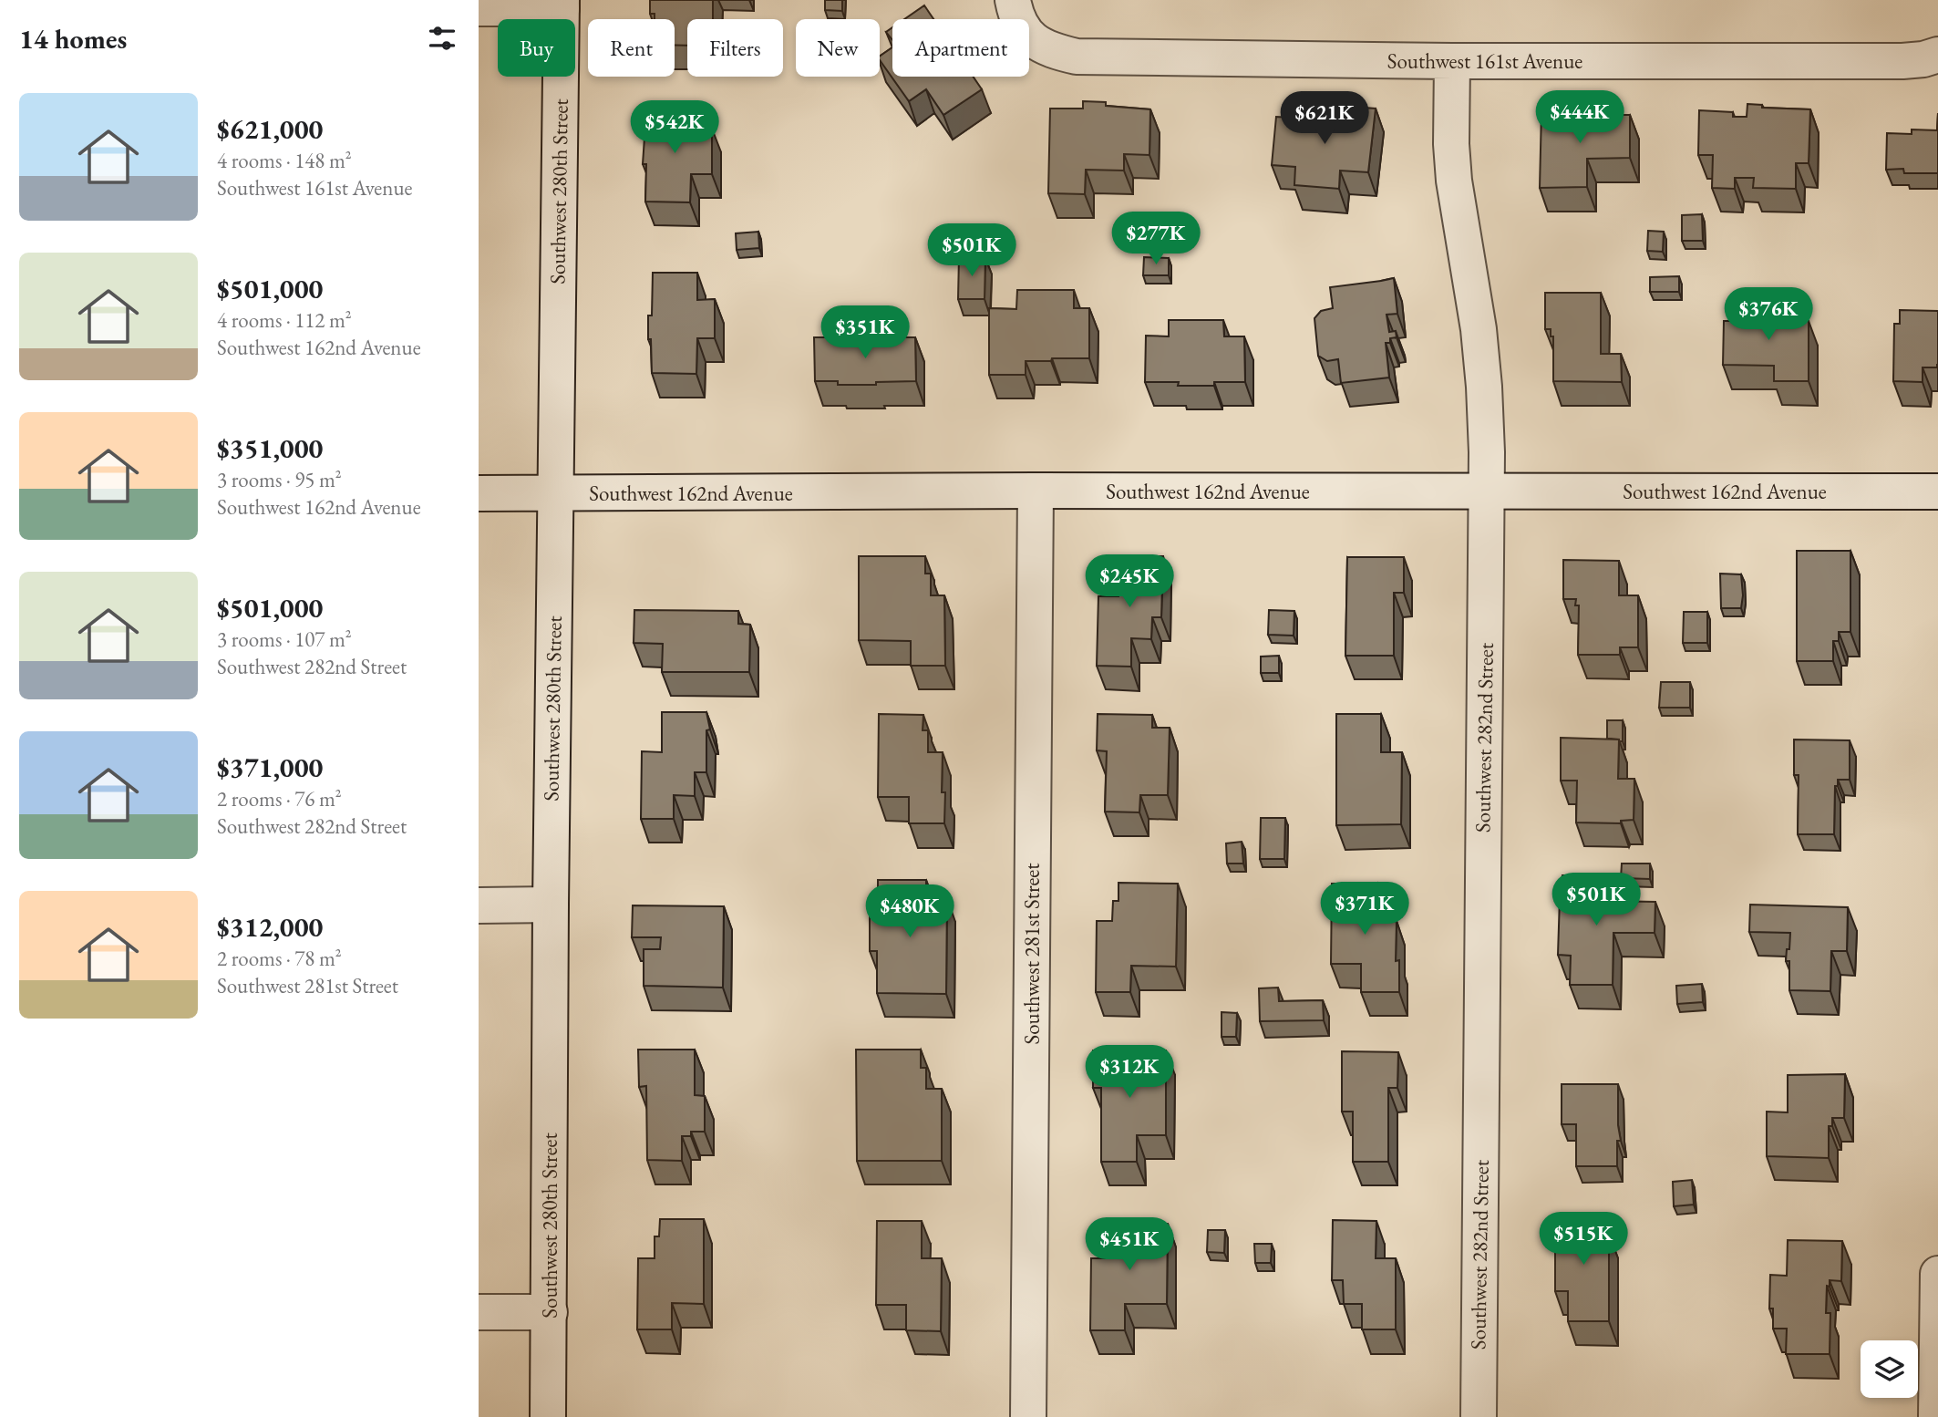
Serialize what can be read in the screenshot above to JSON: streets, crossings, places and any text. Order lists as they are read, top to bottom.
{
  "streets": {
    "street": [
      "Southwest 161st Avenue",
      "Southwest 280th Street",
      "Southwest 162nd Avenue",
      "Southwest 282nd Street",
      "Southwest 281st Street"
    ]
  },
  "crossings": [
    ["Southwest 161st Avenue", "Southwest 282nd Street"],
    ["Southwest 280th Street", "Southwest 162nd Avenue"],
    ["Southwest 162nd Avenue", "Southwest 282nd Street"],
    ["Southwest 162nd Avenue", "Southwest 281st Street"]
  ],
  "page": {
    "heading": "14 homes",
    "chip": [
      "Buy",
      "Rent",
      "Filters",
      "New",
      "Apartment"
    ],
    "list": [
      {
        "name": "$621,000",
        "note": "4 rooms · 148 m² · Southwest 161st Avenue"
      },
      {
        "name": "$501,000",
        "note": "4 rooms · 112 m² · Southwest 162nd Avenue"
      },
      {
        "name": "$351,000",
        "note": "3 rooms · 95 m² · Southwest 162nd Avenue"
      },
      {
        "name": "$501,000",
        "note": "3 rooms · 107 m² · Southwest 282nd Street"
      },
      {
        "name": "$371,000",
        "note": "2 rooms · 76 m² · Southwest 282nd Street"
      },
      {
        "name": "$312,000",
        "note": "2 rooms · 78 m² · Southwest 281st Street"
      }
    ],
    "price": [
      "$444K",
      "$621K",
      "$542K",
      "$277K",
      "$501K",
      "$376K",
      "$351K",
      "$245K",
      "$501K",
      "$371K",
      "$480K",
      "$312K",
      "$515K",
      "$451K"
    ]
  }
}
